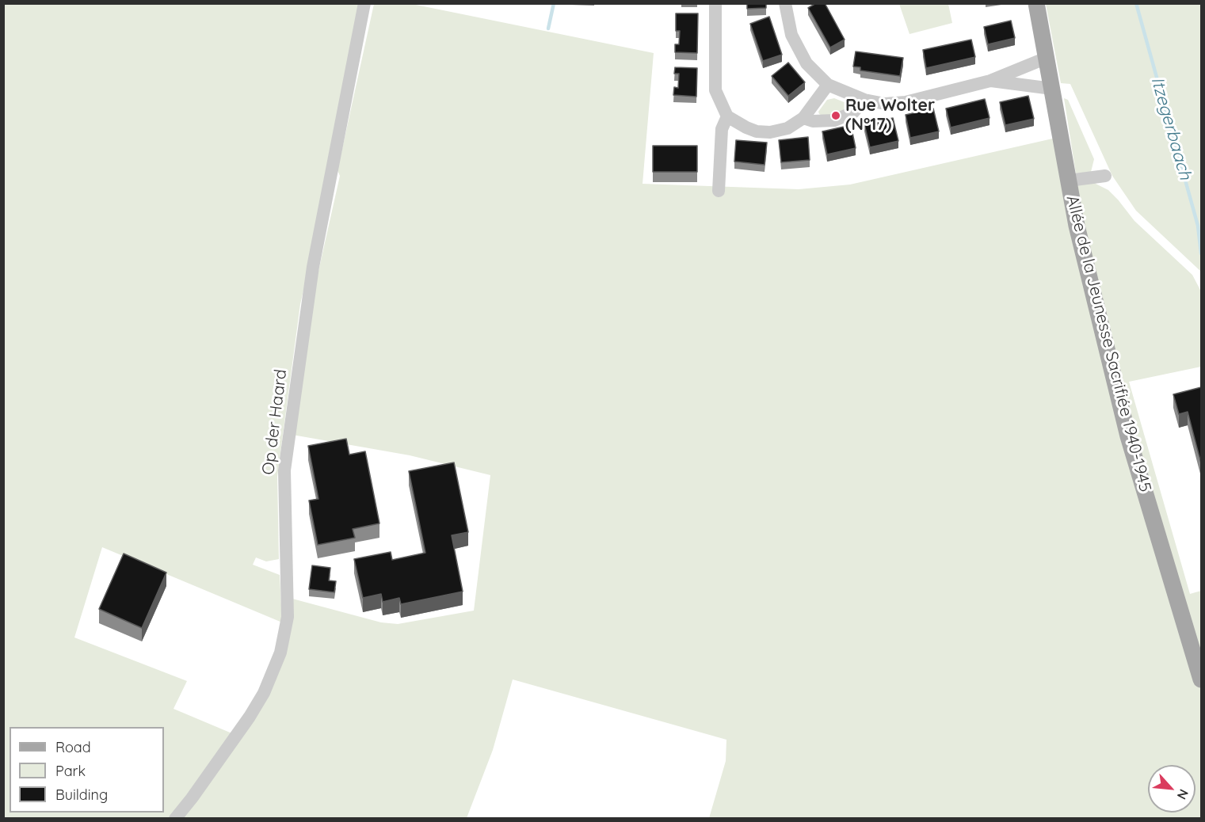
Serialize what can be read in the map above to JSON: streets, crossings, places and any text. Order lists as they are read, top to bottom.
{
  "streets": {
    "main road": ["Allée de la Jeunesse Sacrifiée 1940-1945"],
    "street": ["Op der Haard"]
  },
  "water": ["Itzegerbaach"],
  "places": ["Rue Wolter (N°17)"],
  "legend": ["Road", "Park", "Building"],
  "north": "bottom right"
}
